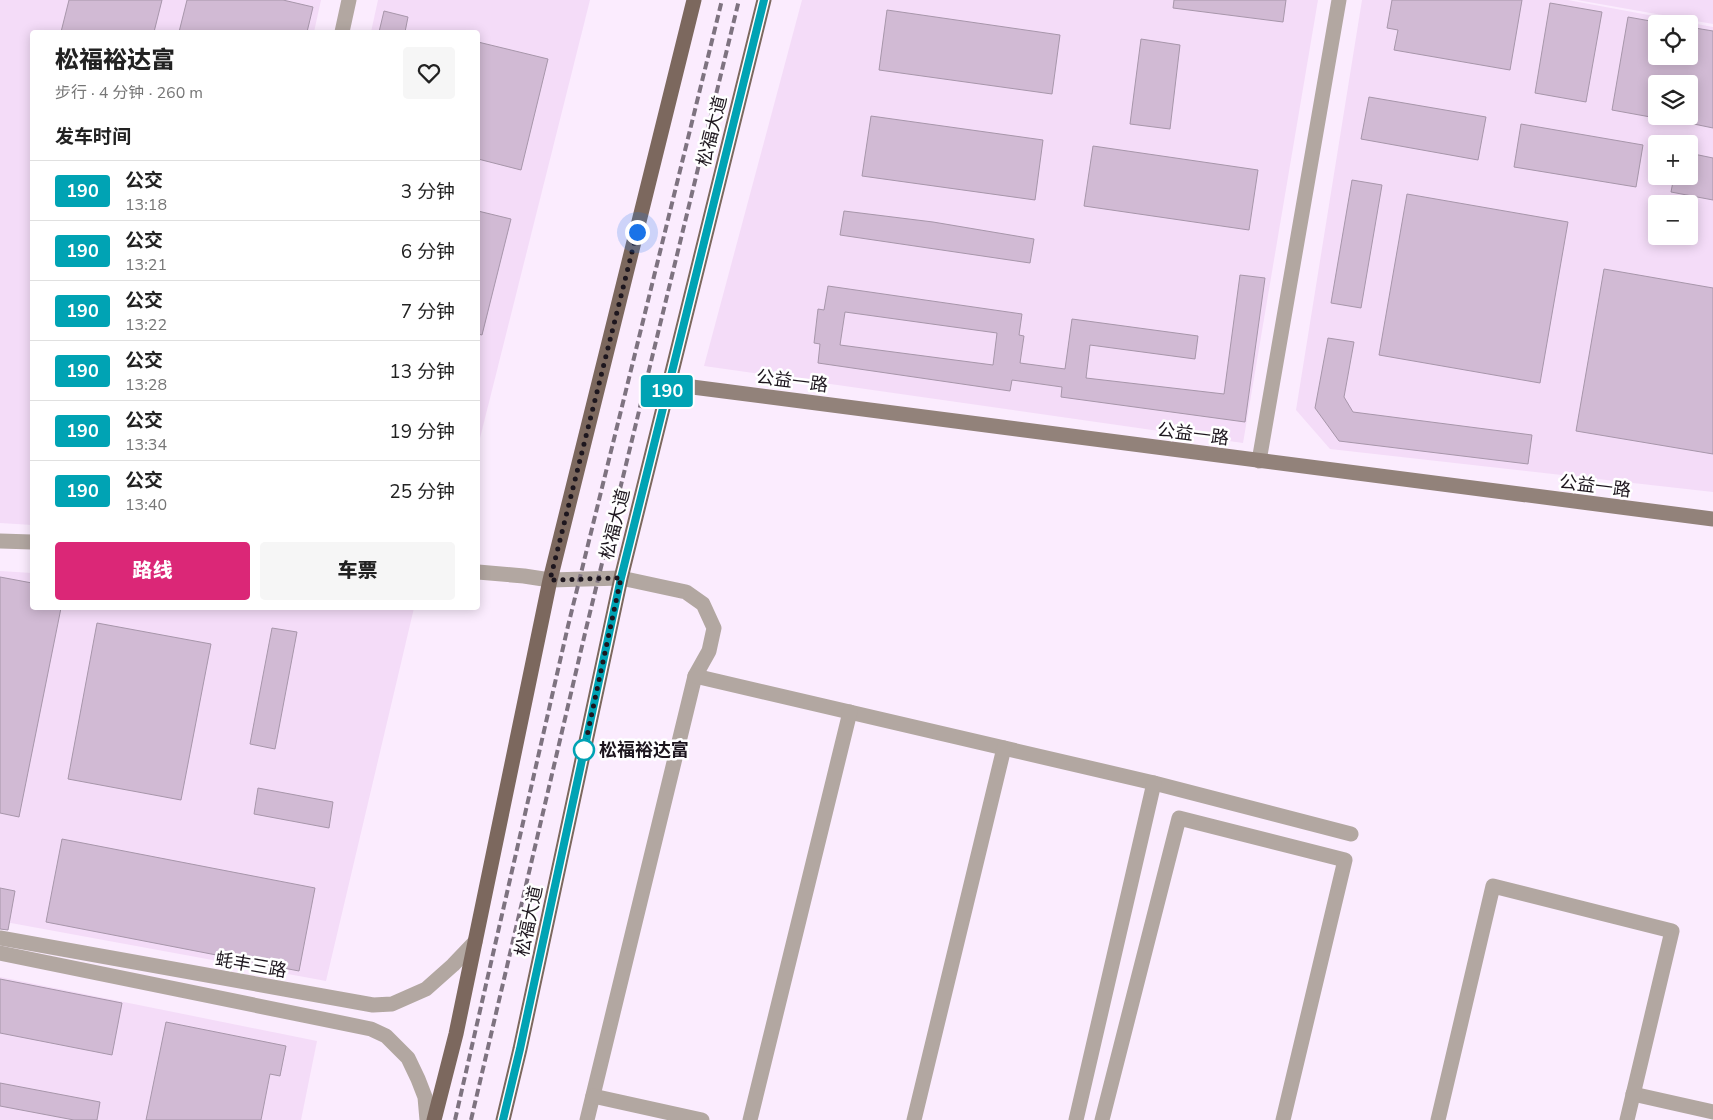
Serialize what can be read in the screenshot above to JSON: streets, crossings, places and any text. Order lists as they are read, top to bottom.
{
  "streets": {
    "main road": ["松福大道"],
    "street": ["公益一路", "蚝丰三路"]
  },
  "crossings": [
    ["松福大道", "公益一路"]
  ],
  "places": ["松福裕达富"],
  "lines": ["bus line 190"],
  "page": {
    "on_map": "190",
    "map_buttons": ["+", "−"],
    "heading": [
      ["松福裕达富", "步行 · 4 分钟 · 260 m"],
      "发车时间"
    ],
    "list": [
      {
        "mark": "190",
        "name": "公交",
        "note": "13:18",
        "value": "3 分钟"
      },
      {
        "mark": "190",
        "name": "公交",
        "note": "13:21",
        "value": "6 分钟"
      },
      {
        "mark": "190",
        "name": "公交",
        "note": "13:22",
        "value": "7 分钟"
      },
      {
        "mark": "190",
        "name": "公交",
        "note": "13:28",
        "value": "13 分钟"
      },
      {
        "mark": "190",
        "name": "公交",
        "note": "13:34",
        "value": "19 分钟"
      },
      {
        "mark": "190",
        "name": "公交",
        "note": "13:40",
        "value": "25 分钟"
      }
    ],
    "buttons": ["路线", "车票"]
  }
}
